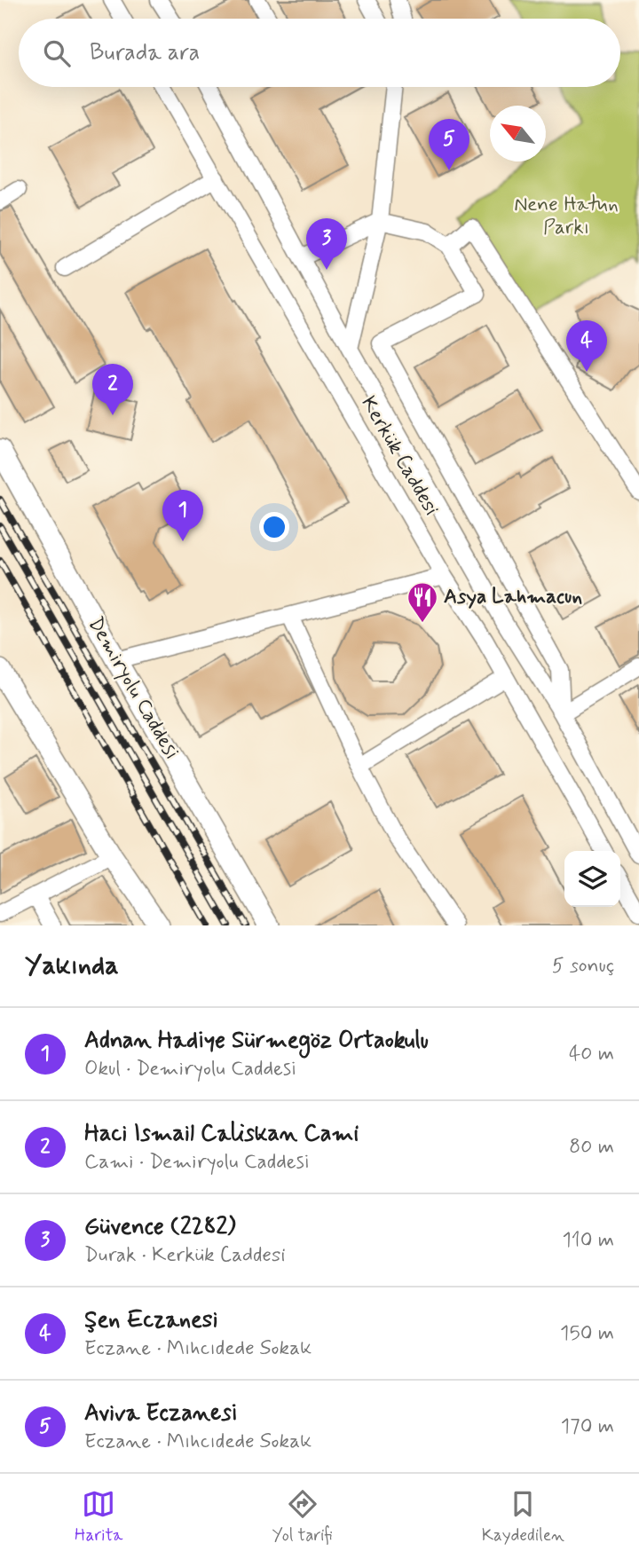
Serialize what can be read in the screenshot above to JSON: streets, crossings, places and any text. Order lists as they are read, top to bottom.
{
  "streets": {
    "main road": ["Demiryolu Caddesi"],
    "street": ["Kerkük Caddesi"]
  },
  "parks": ["Nene Hatun Parkı"],
  "places": {
    "restaurant": ["Asya Lahmacun"]
  },
  "north": "top left",
  "page": {
    "search": "Burada ara",
    "pins": [
      "5",
      "3",
      "4",
      "2",
      "1"
    ],
    "heading": ["Yakında", "5 sonuç"],
    "list": [
      {
        "mark": "1",
        "name": "Adnan Hadiye Sürmegöz Ortaokulu",
        "note": "Okul · Demiryolu Caddesi",
        "value": "40 m"
      },
      {
        "mark": "2",
        "name": "Haci Ismail Caliskan Cami",
        "note": "Cami · Demiryolu Caddesi",
        "value": "80 m"
      },
      {
        "mark": "3",
        "name": "Güvence (2282)",
        "note": "Durak · Kerkük Caddesi",
        "value": "110 m"
      },
      {
        "mark": "4",
        "name": "Şen Eczanesi",
        "note": "Eczane · Mıhcıdede Sokak",
        "value": "150 m"
      },
      {
        "mark": "5",
        "name": "Aviva Eczanesi",
        "note": "Eczane · Mıhcıdede Sokak",
        "value": "170 m"
      }
    ],
    "nav": ["Harita", "Yol tarifi", "Kaydedilen"]
  }
}
